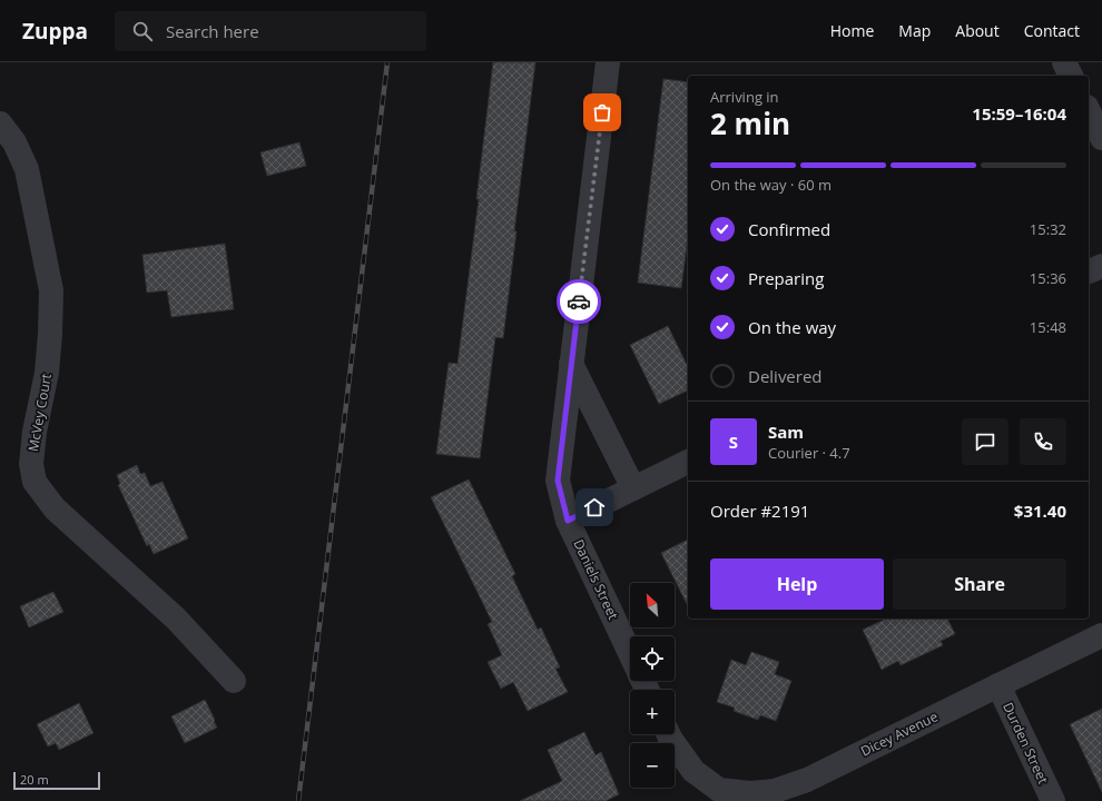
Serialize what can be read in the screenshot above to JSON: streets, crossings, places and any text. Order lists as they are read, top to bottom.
{
  "streets": {
    "street": [
      "McVey Court",
      "Daniels Street",
      "Dicey Avenue",
      "Durden Street"
    ]
  },
  "crossings": [
    ["Dicey Avenue", "Durden Street"]
  ],
  "scale_bar": "20 m",
  "north": "top left",
  "page": {
    "header": "Zuppa",
    "search": "Search here",
    "nav": [
      "Home",
      "Map",
      "About",
      "Contact"
    ],
    "heading": ["2 min", "Arriving in", "15:59–16:04"],
    "panel": [
      "Sam",
      "Courier · 4.7",
      "Order #2191",
      "$31.40"
    ],
    "bar": "On the way · 60 m",
    "list": [
      ["Confirmed", "15:32"],
      ["Preparing", "15:36"],
      ["On the way", "15:48"],
      "Delivered"
    ],
    "round": "S",
    "buttons": ["Help", "Share"],
    "map_buttons": ["+", "−"],
    "scale": "20 m"
  }
}
